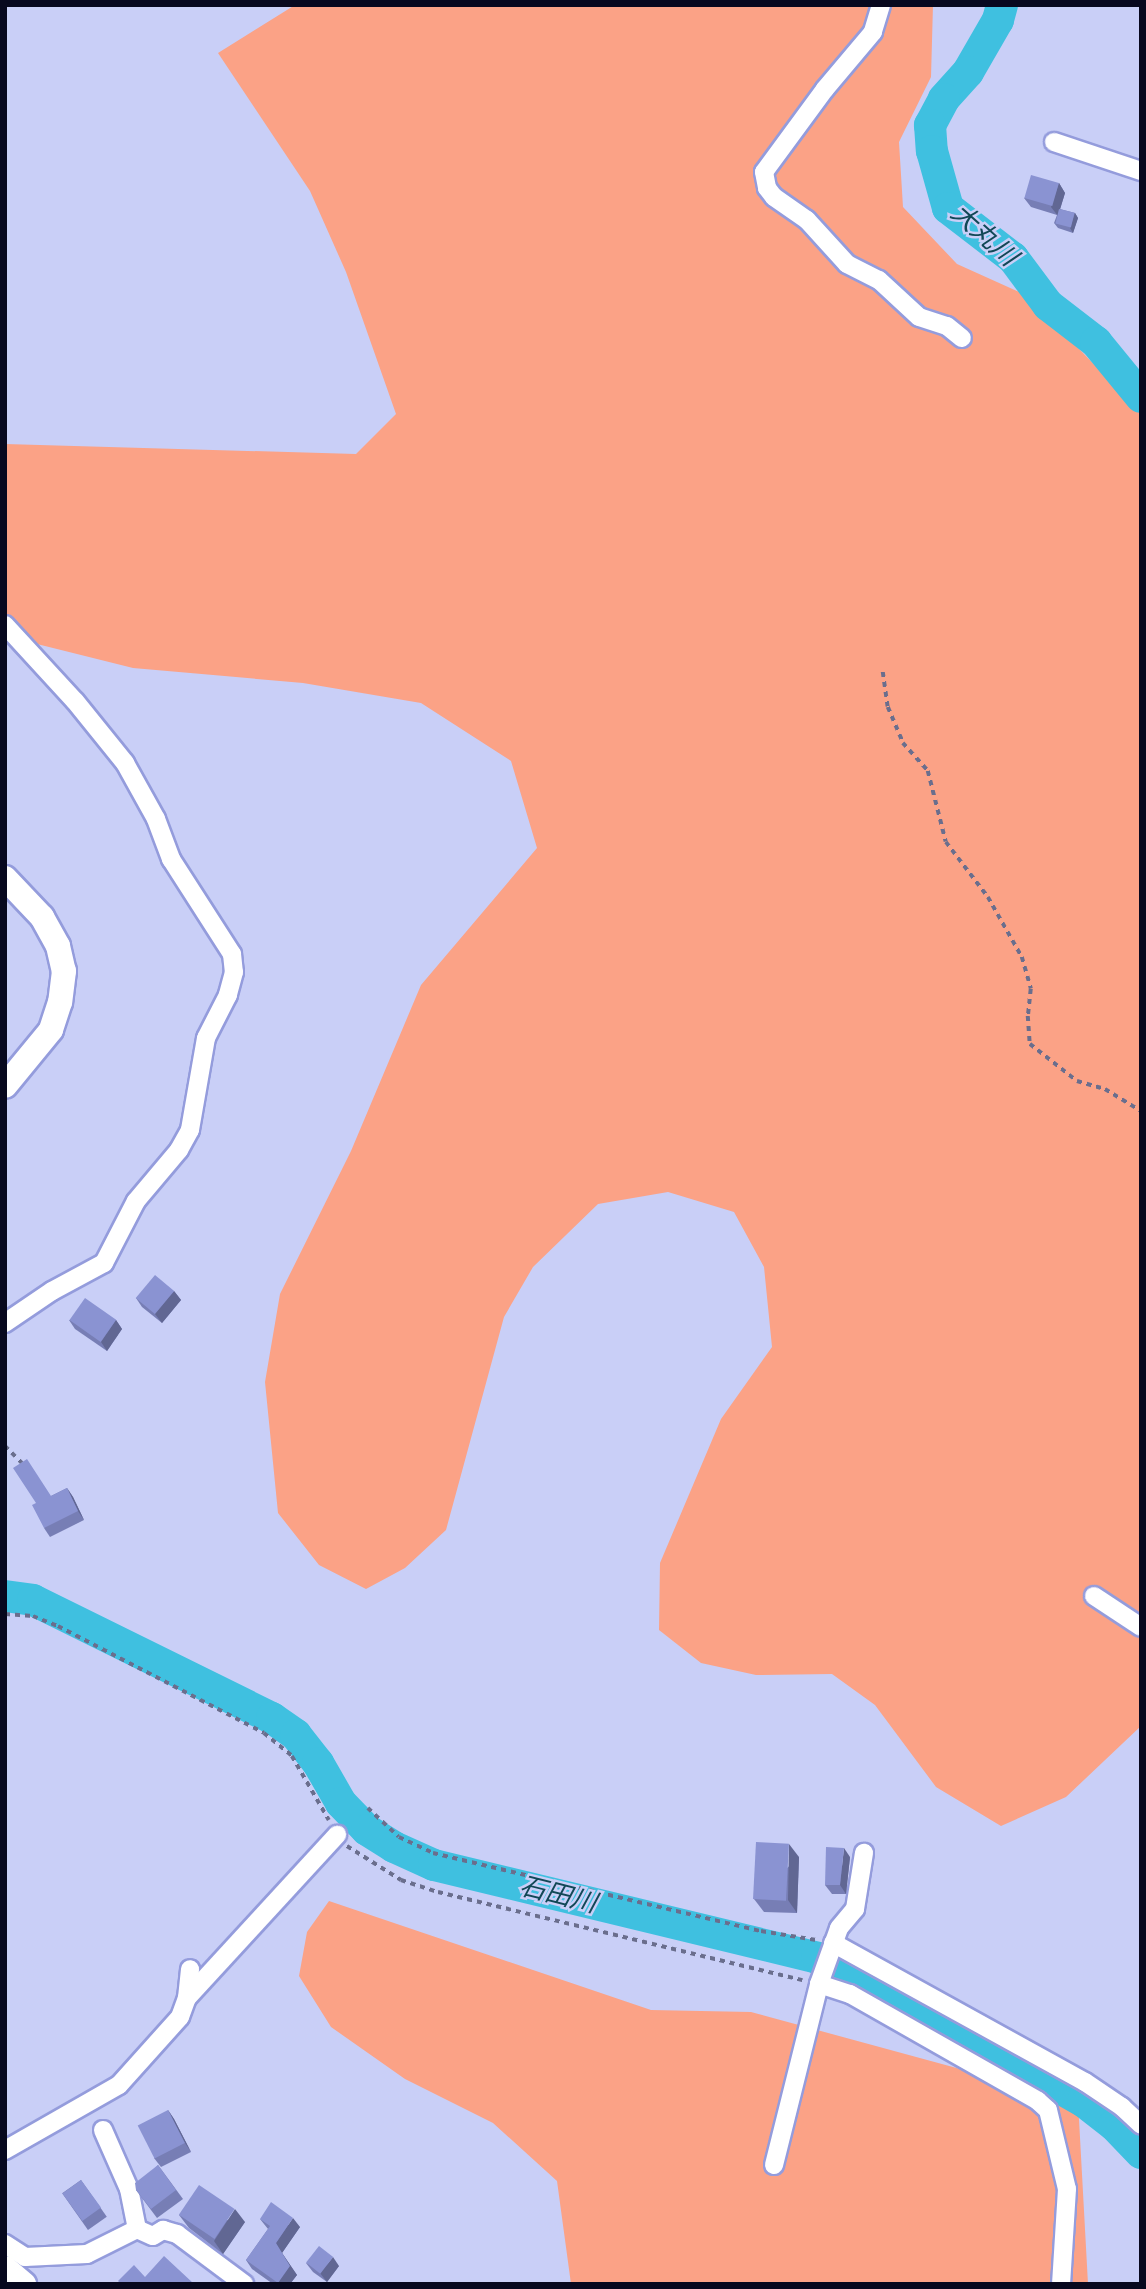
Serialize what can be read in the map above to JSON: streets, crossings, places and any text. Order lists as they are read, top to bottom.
{
  "water": ["大丸川", "石田川"]
}
